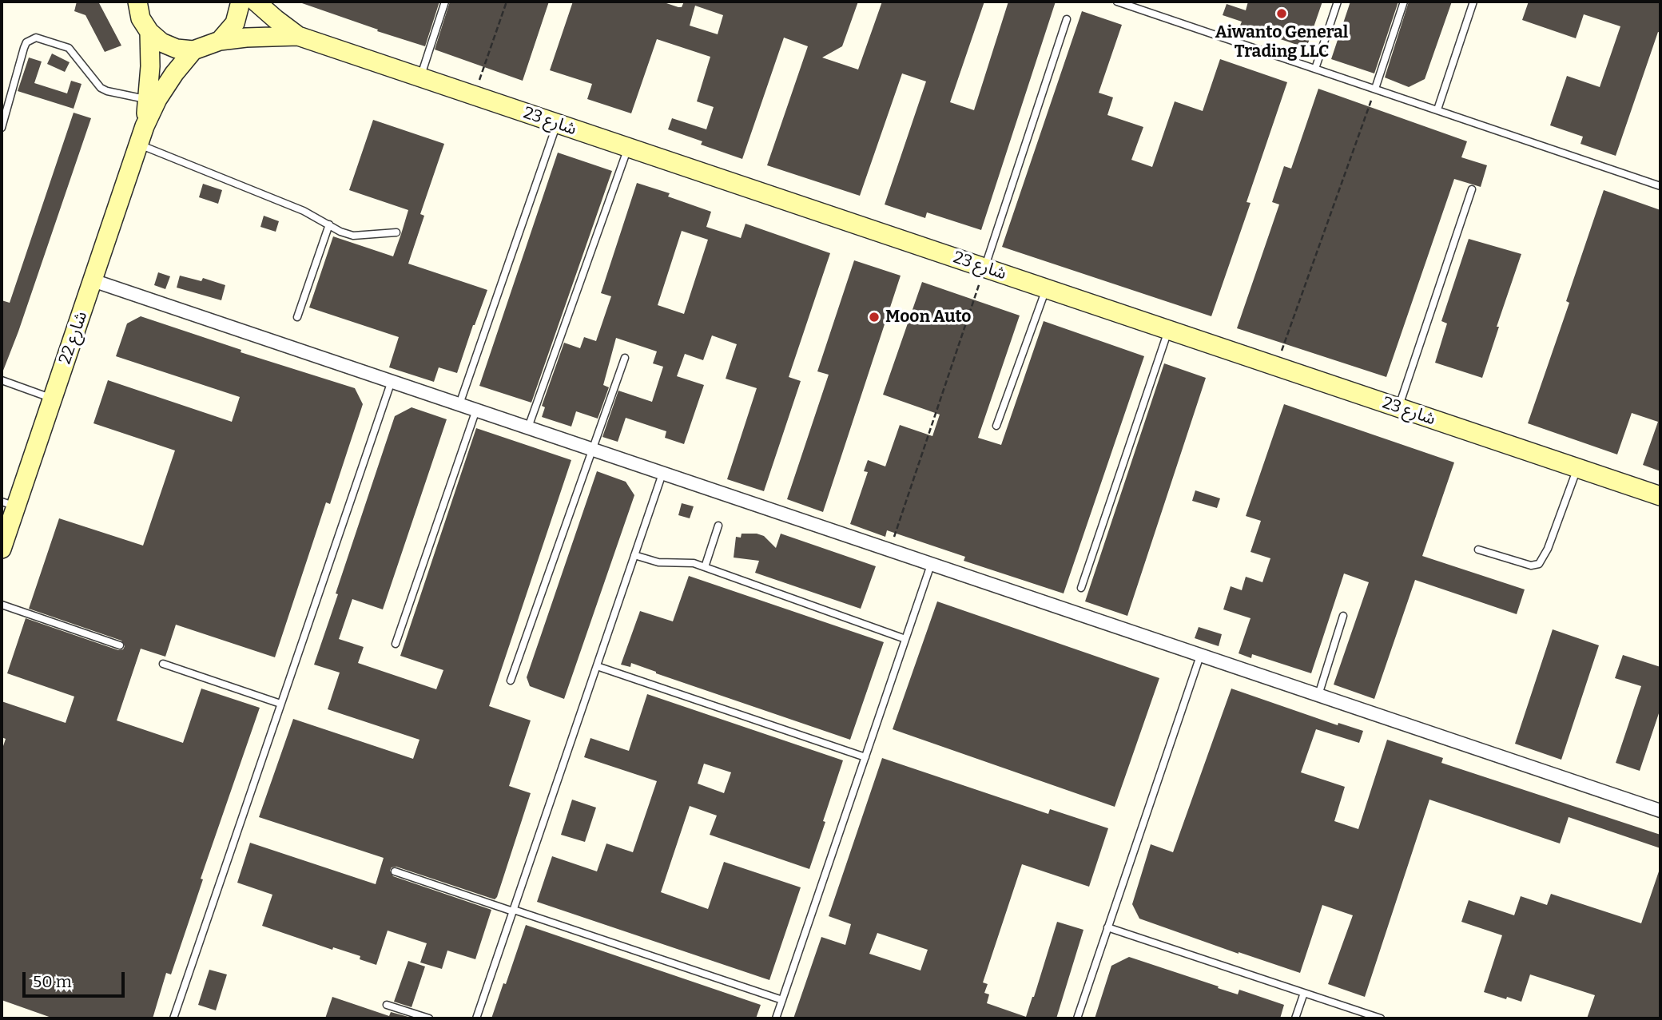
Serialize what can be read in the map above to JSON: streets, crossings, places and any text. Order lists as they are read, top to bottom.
{
  "streets": {
    "street": ["شارع 23", "شارع 22"]
  },
  "crossings": [
    ["شارع 23", "شارع 22"]
  ],
  "places": ["Aiwanto General Trading LLC", "Moon Auto"],
  "scale_bar": "50 m"
}
